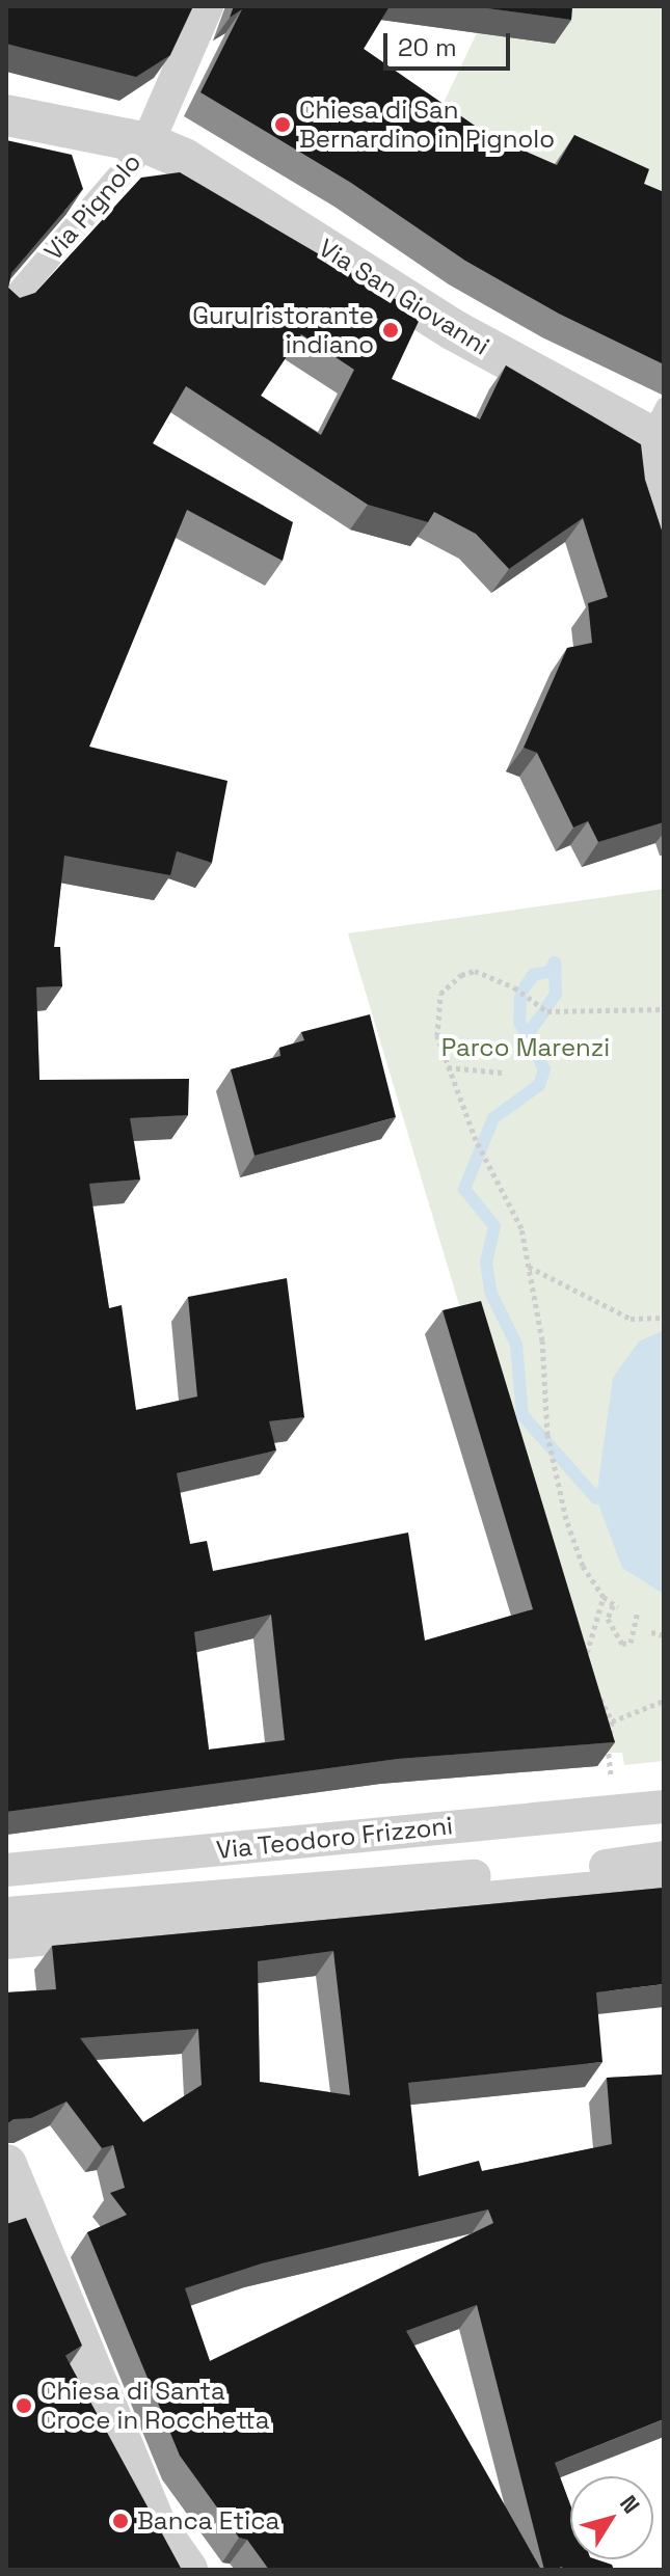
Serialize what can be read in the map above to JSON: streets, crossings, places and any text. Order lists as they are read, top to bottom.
{
  "streets": {
    "street": ["Via Pignolo", "Via San Giovanni", "Via Teodoro Frizzoni"]
  },
  "crossings": [
    ["Via Pignolo", "Via San Giovanni"]
  ],
  "parks": ["Parco Marenzi"],
  "places": [
    "Chiesa di San Bernardino in Pignolo",
    "Guru ristorante indiano",
    "Chiesa di Santa Croce in Rocchetta",
    "Banca Etica"
  ],
  "scale_bar": "20 m",
  "north": "top right"
}
